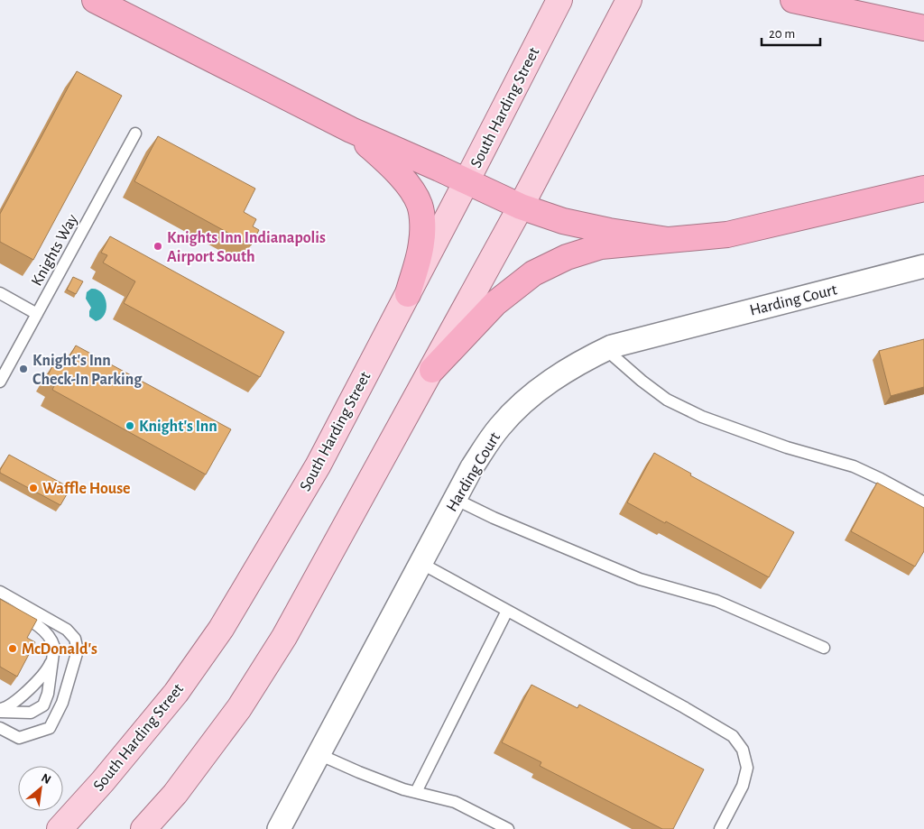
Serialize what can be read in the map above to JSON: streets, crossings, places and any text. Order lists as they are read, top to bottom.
{
  "streets": {
    "main road": ["South Harding Street"],
    "street": ["Harding Court"],
    "lane": ["Knights Way"]
  },
  "places": [
    "Knights Inn Indianapolis Airport South",
    "Knight's Inn Check-In Parking",
    "Knight's Inn",
    "Waffle House",
    "McDonald's"
  ],
  "scale_bar": "20 m",
  "north": "top right"
}
